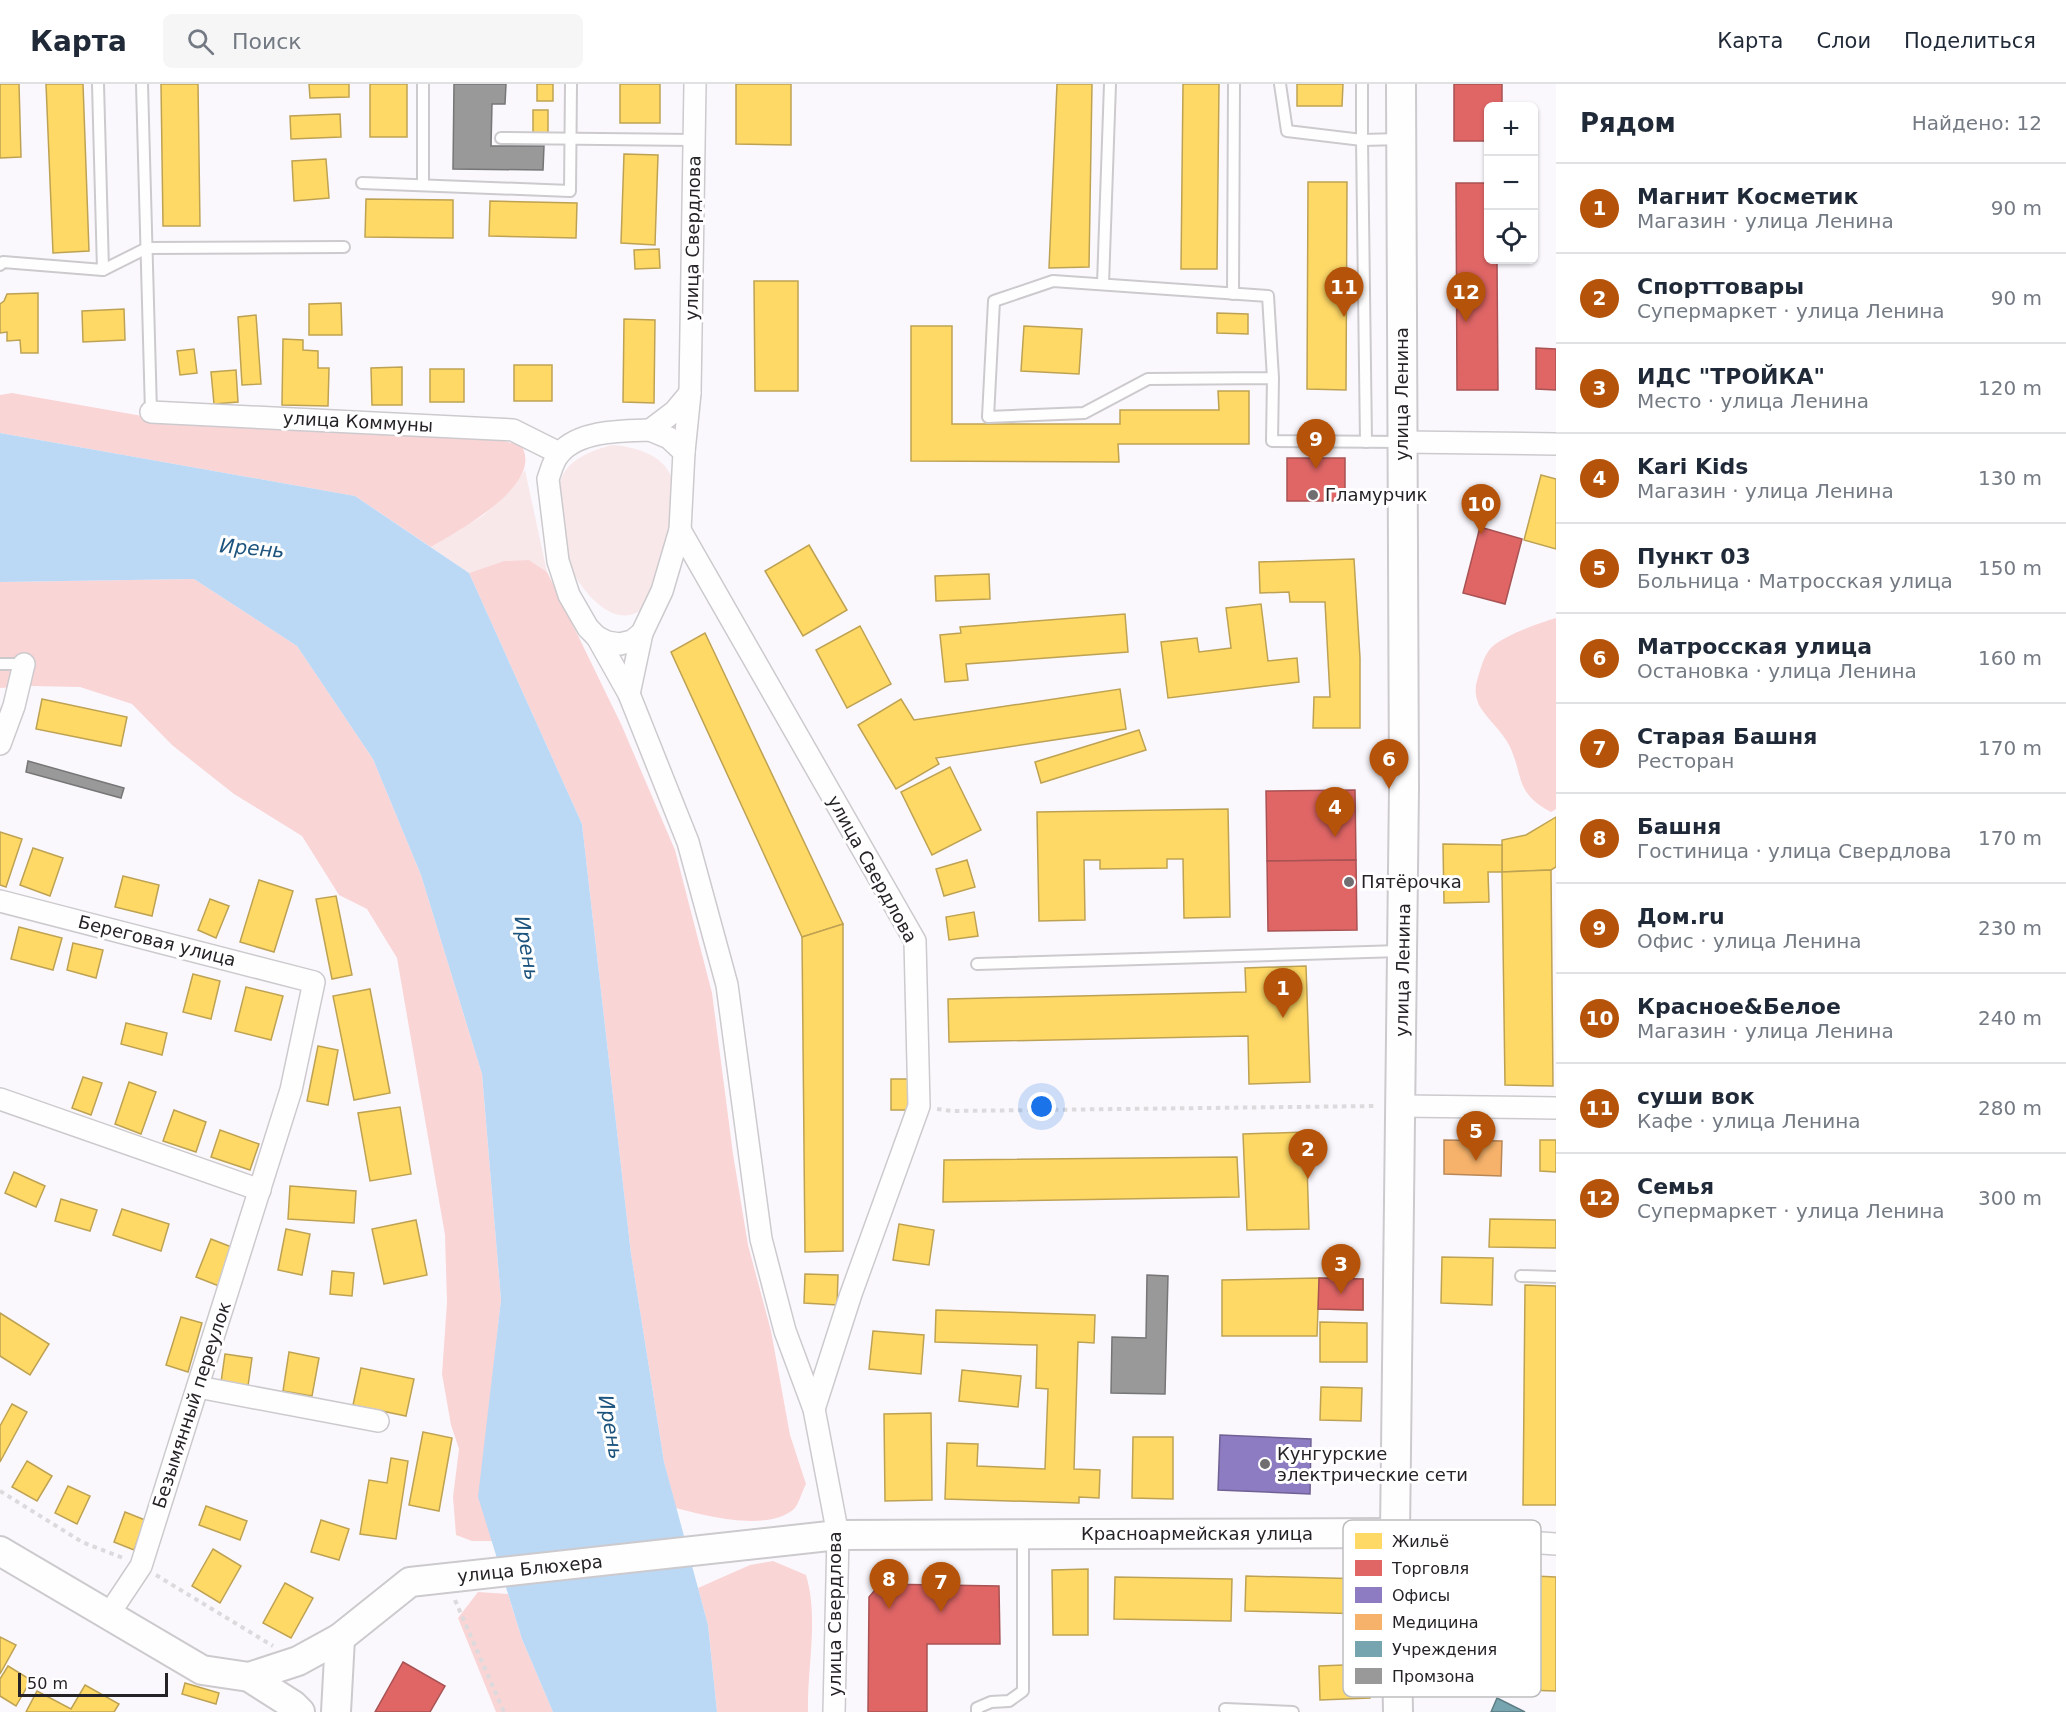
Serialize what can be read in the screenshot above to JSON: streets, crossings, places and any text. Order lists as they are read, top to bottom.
{
  "streets": {
    "street": [
      "улица Свердлова",
      "улица Ленина",
      "улица Коммуны",
      "Береговая улица",
      "Безымянный переулок",
      "Красноармейская улица",
      "улица Блюхера"
    ]
  },
  "crossings": [
    ["улица Свердлова", "улица Коммуны"],
    ["улица Свердлова", "Красноармейская улица"],
    ["улица Свердлова", "улица Блюхера"],
    ["Береговая улица", "Безымянный переулок"],
    ["Безымянный переулок", "улица Блюхера"],
    ["Красноармейская улица", "улица Блюхера"]
  ],
  "water": ["Ирень"],
  "places": ["Гламурчик", "Пятёрочка", "Кунгурские электрические сети"],
  "legend": [
    "Жильё",
    "Торговля",
    "Офисы",
    "Медицина",
    "Учреждения",
    "Промзона"
  ],
  "scale_bar": "50 m",
  "page": {
    "header": "Карта",
    "search": "Поиск",
    "nav": ["Карта", "Слои", "Поделиться"],
    "heading": ["Рядом", "Найдено: 12"],
    "map_buttons": ["+", "−"],
    "list": [
      {
        "mark": "1",
        "name": "Магнит Косметик",
        "note": "Магазин · улица Ленина",
        "value": "90 m"
      },
      {
        "mark": "2",
        "name": "Спорттовары",
        "note": "Супермаркет · улица Ленина",
        "value": "90 m"
      },
      {
        "mark": "3",
        "name": "ИДС \"ТРОЙКА\"",
        "note": "Место · улица Ленина",
        "value": "120 m"
      },
      {
        "mark": "4",
        "name": "Kari Kids",
        "note": "Магазин · улица Ленина",
        "value": "130 m"
      },
      {
        "mark": "5",
        "name": "Пункт 03",
        "note": "Больница · Матросская улица",
        "value": "150 m"
      },
      {
        "mark": "6",
        "name": "Матросская улица",
        "note": "Остановка · улица Ленина",
        "value": "160 m"
      },
      {
        "mark": "7",
        "name": "Старая Башня",
        "note": "Ресторан",
        "value": "170 m"
      },
      {
        "mark": "8",
        "name": "Башня",
        "note": "Гостиница · улица Свердлова",
        "value": "170 m"
      },
      {
        "mark": "9",
        "name": "Дом.ru",
        "note": "Офис · улица Ленина",
        "value": "230 m"
      },
      {
        "mark": "10",
        "name": "Красное&Белое",
        "note": "Магазин · улица Ленина",
        "value": "240 m"
      },
      {
        "mark": "11",
        "name": "суши вок",
        "note": "Кафе · улица Ленина",
        "value": "280 m"
      },
      {
        "mark": "12",
        "name": "Семья",
        "note": "Супермаркет · улица Ленина",
        "value": "300 m"
      }
    ],
    "pins": [
      "11",
      "12",
      "9",
      "10",
      "6",
      "4",
      "1",
      "5",
      "2",
      "3",
      "8",
      "7"
    ],
    "scale": "50 m"
  }
}
